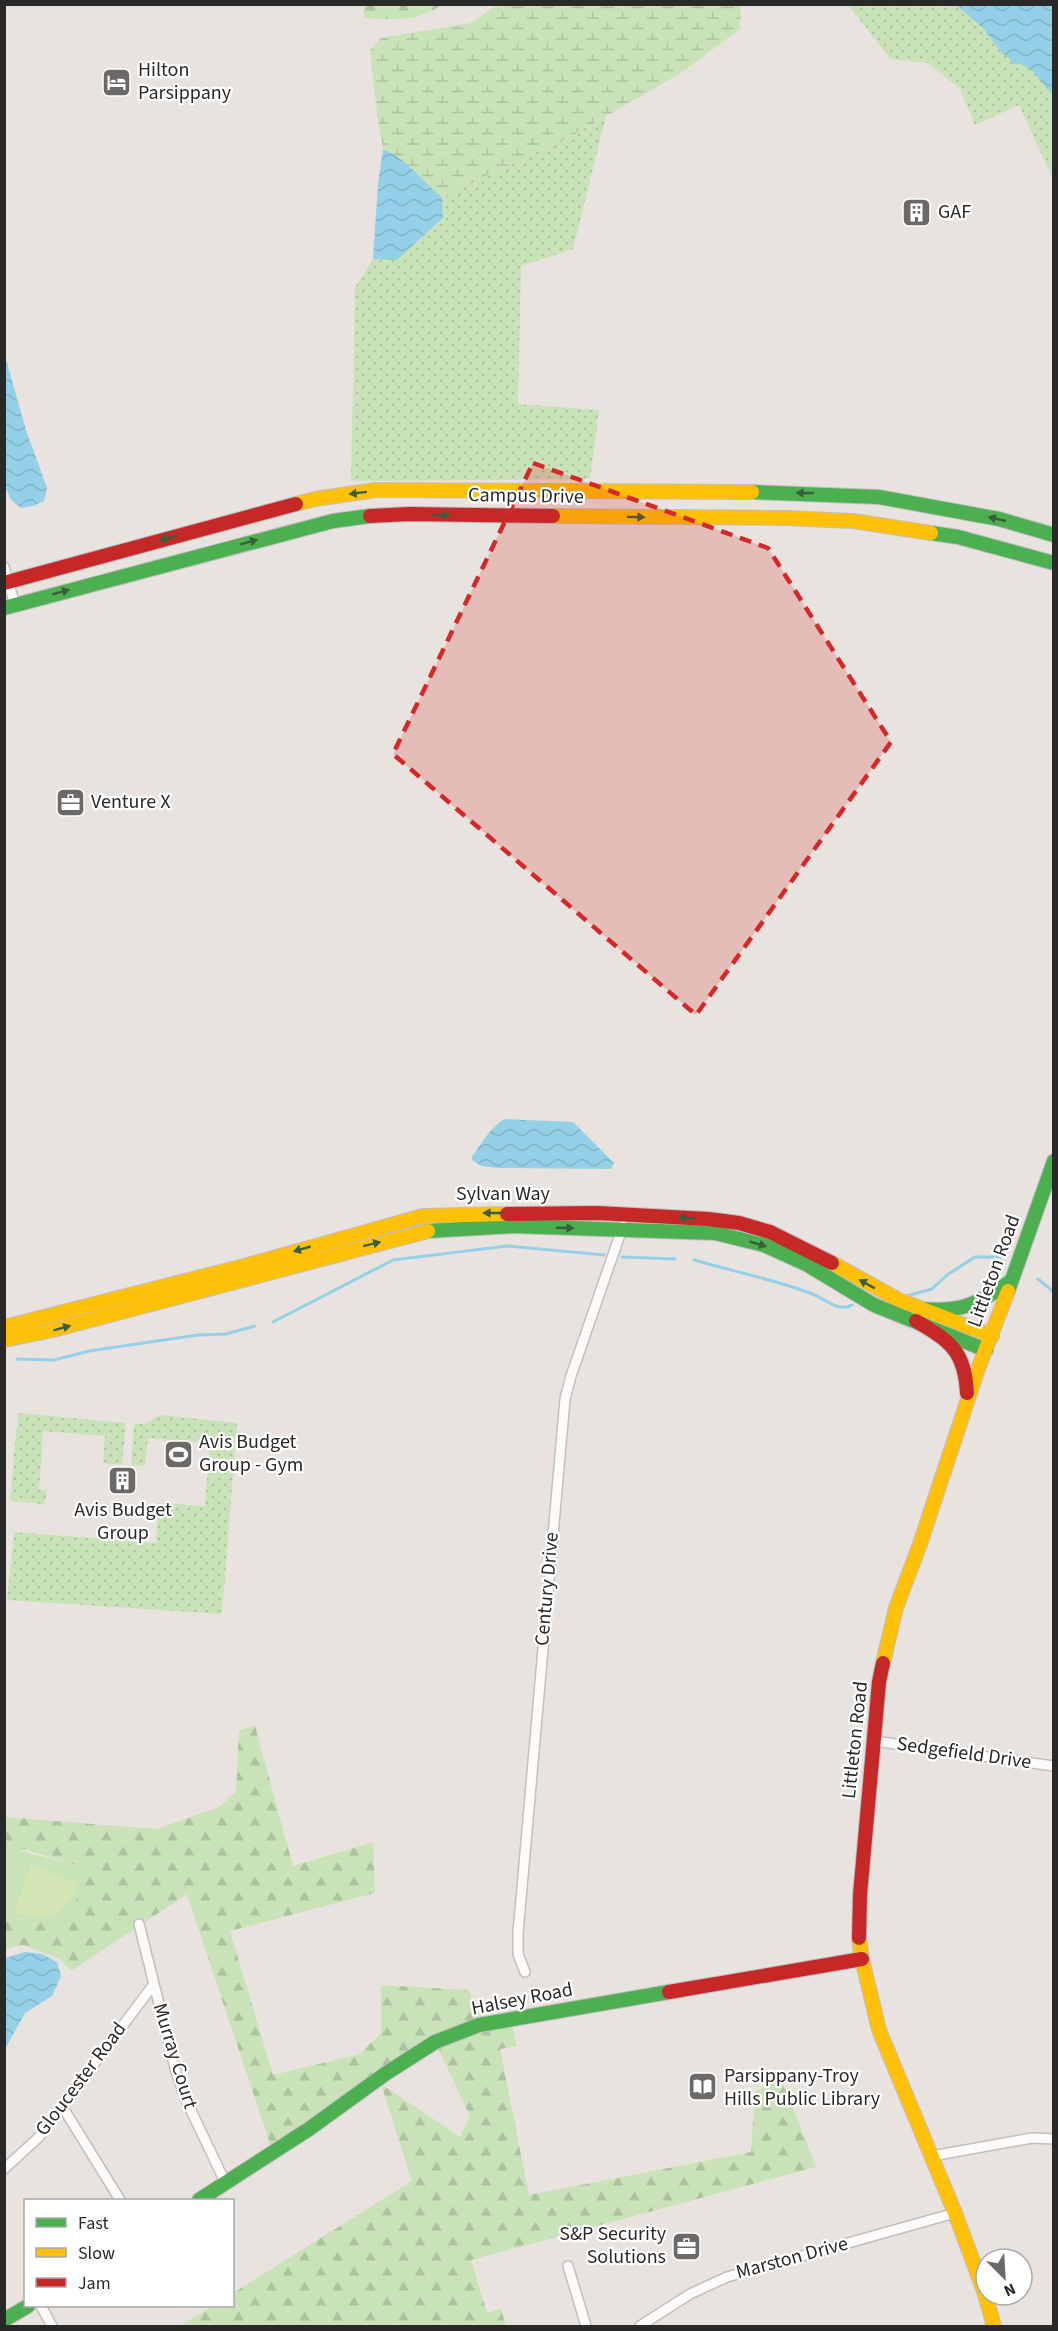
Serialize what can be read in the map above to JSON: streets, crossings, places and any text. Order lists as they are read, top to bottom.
{
  "streets": {
    "street": [
      "Campus Drive",
      "Sylvan Way",
      "Littleton Road",
      "Century Drive",
      "Sedgefield Drive",
      "Halsey Road",
      "Murray Court",
      "Gloucester Road",
      "Marston Drive"
    ]
  },
  "crossings": [
    ["Sylvan Way", "Littleton Road"],
    ["Sylvan Way", "Century Drive"],
    ["Littleton Road", "Sedgefield Drive"],
    ["Littleton Road", "Halsey Road"],
    ["Littleton Road", "Marston Drive"],
    ["Halsey Road", "Murray Court"],
    ["Murray Court", "Gloucester Road"]
  ],
  "places": {
    "hotel": ["Hilton Parsippany"],
    "building": ["GAF", "Avis Budget Group"],
    "office": ["Venture X", "S&P Security Solutions"],
    "sports": ["Avis Budget Group - Gym"],
    "library": ["Parsippany-Troy Hills Public Library"]
  },
  "legend": ["Fast", "Slow", "Jam"],
  "north": "bottom right"
}
